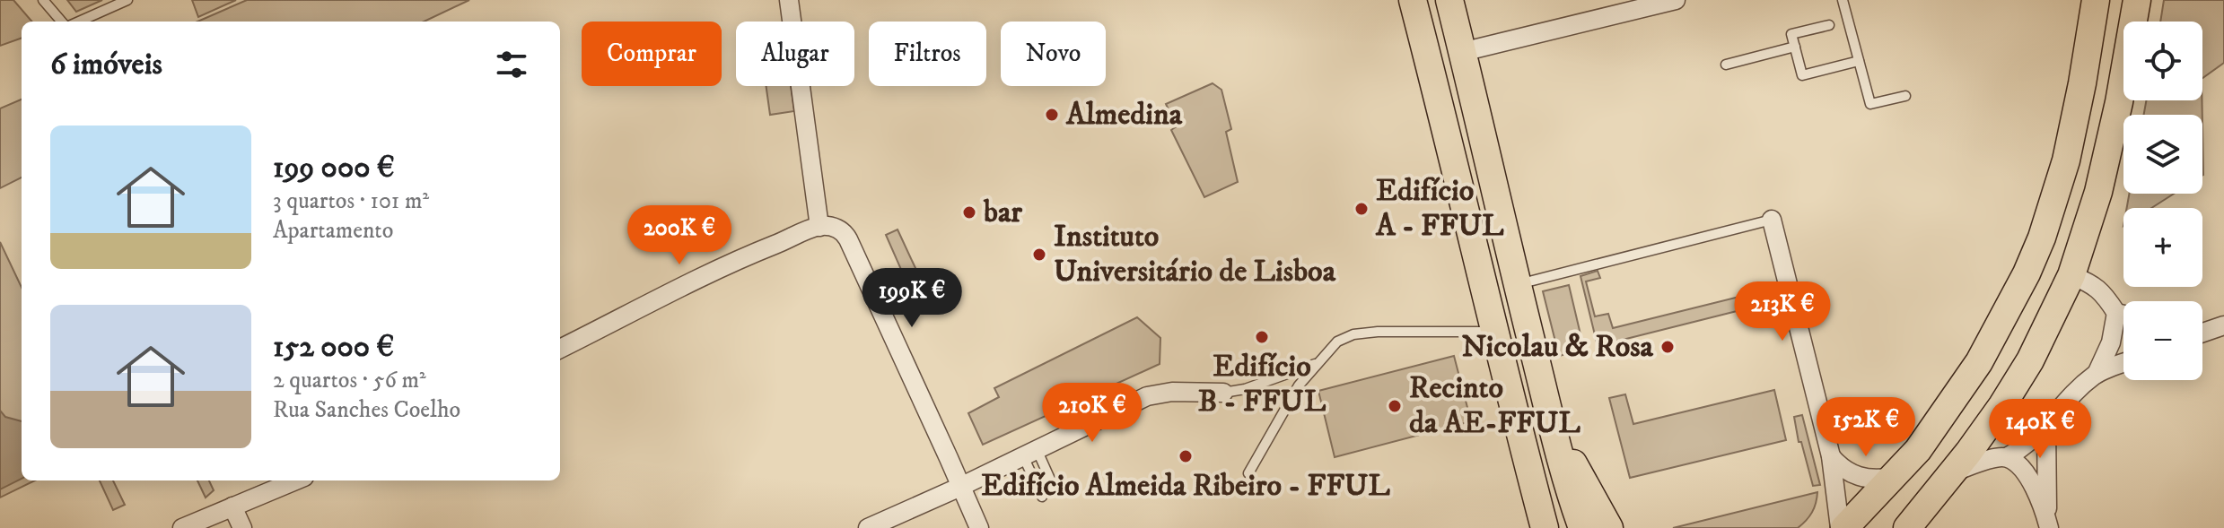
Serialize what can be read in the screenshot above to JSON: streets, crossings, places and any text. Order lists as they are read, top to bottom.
{
  "places": [
    "Almedina",
    "Edifício A - FFUL",
    "bar",
    "Instituto Universitário de Lisboa",
    "Edifício B - FFUL",
    "Nicolau & Rosa",
    "Recinto da AE-FFUL",
    "Edifício Almeida Ribeiro - FFUL"
  ],
  "page": {
    "map_buttons": ["+", "−"],
    "chip": [
      "Comprar",
      "Alugar",
      "Filtros",
      "Novo"
    ],
    "heading": "6 imóveis",
    "list": [
      {
        "name": "199 000 €",
        "note": "3 quartos · 101 m² · Apartamento"
      },
      {
        "name": "152 000 €",
        "note": "2 quartos · 56 m² · Rua Sanches Coelho"
      }
    ],
    "price": [
      "200K €",
      "199K €",
      "213K €",
      "210K €",
      "152K €",
      "140K €"
    ]
  }
}
